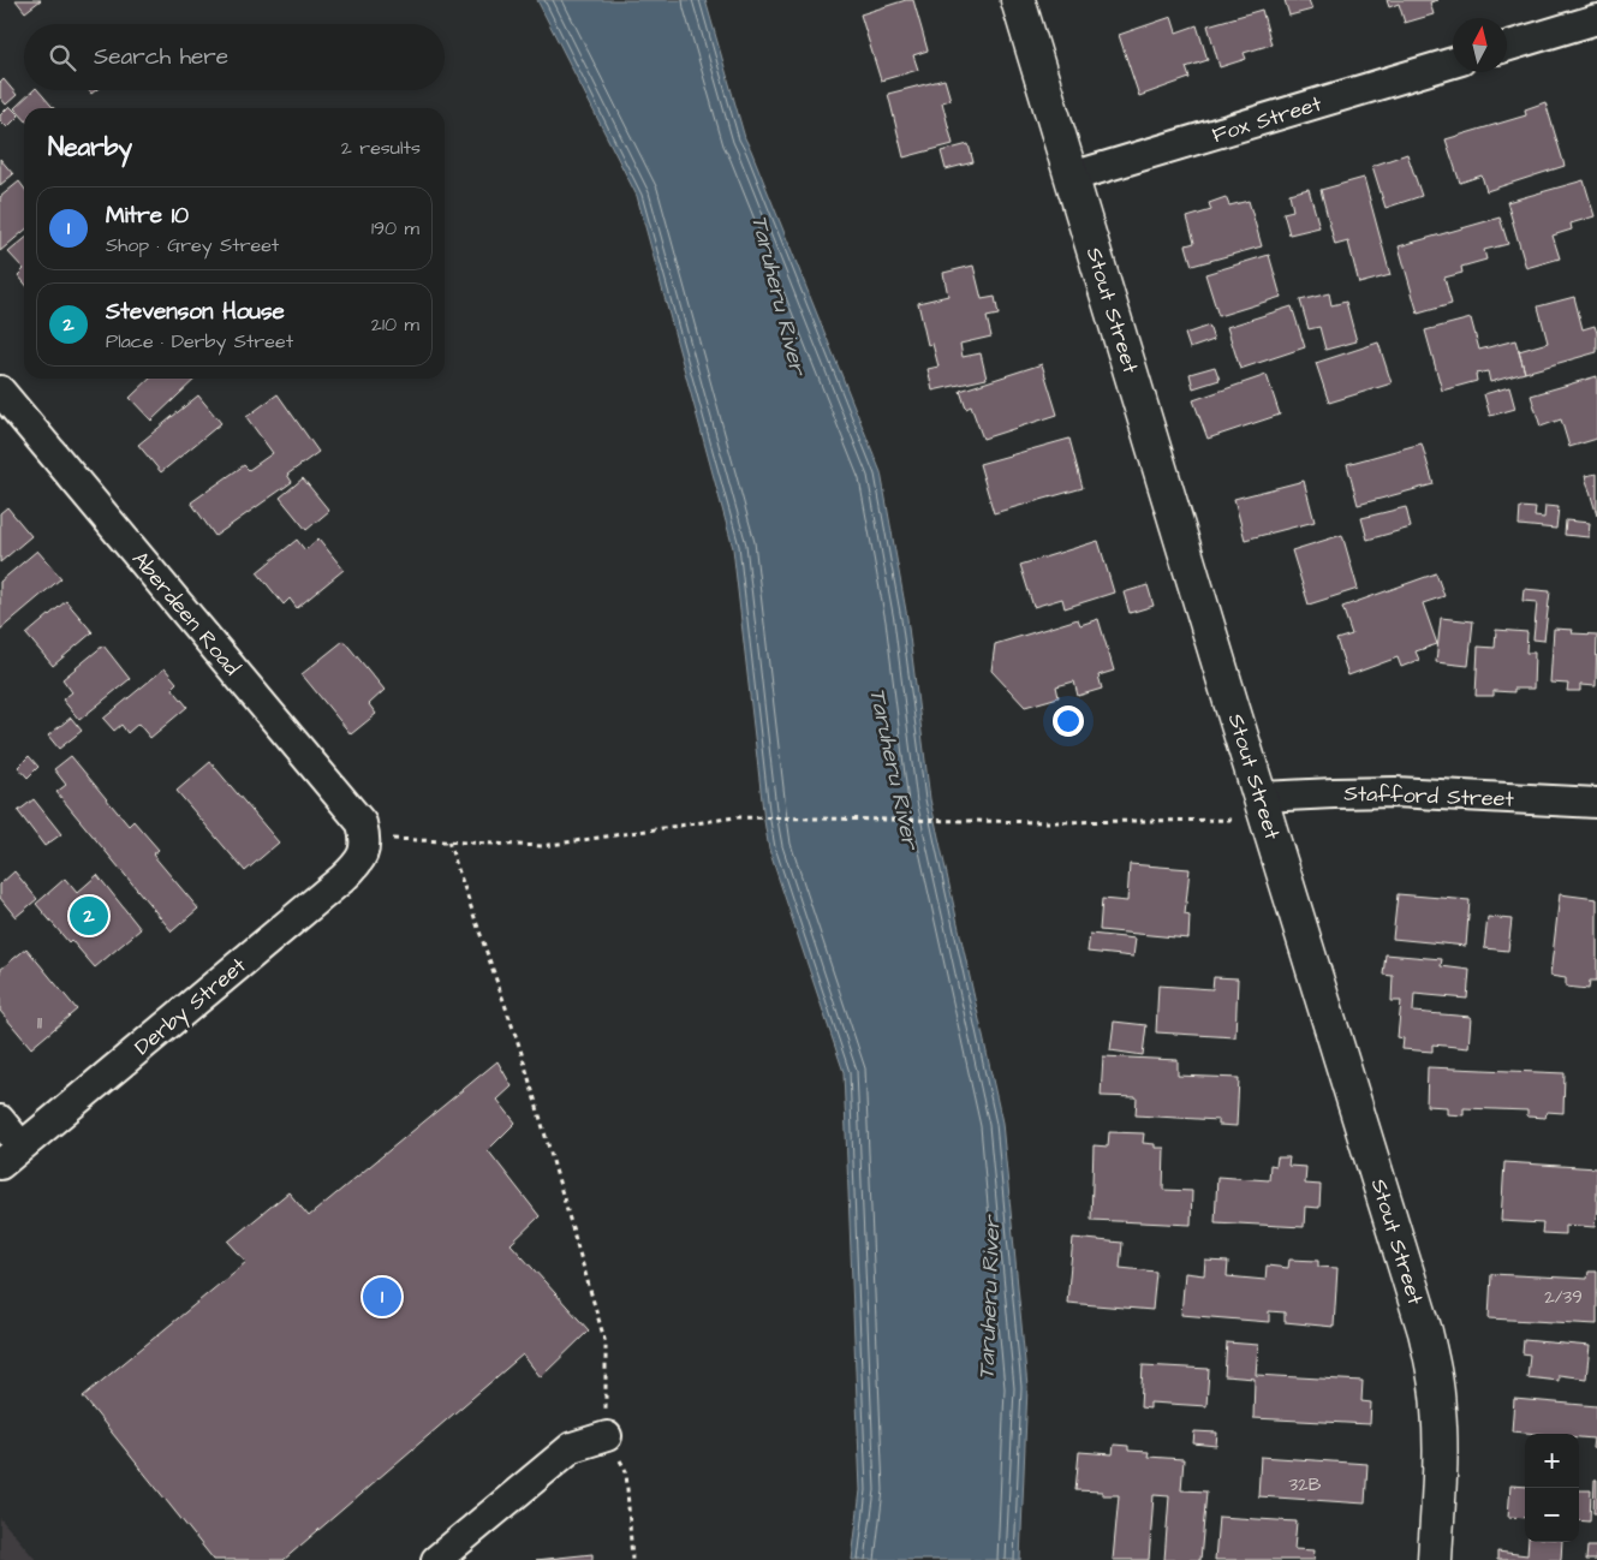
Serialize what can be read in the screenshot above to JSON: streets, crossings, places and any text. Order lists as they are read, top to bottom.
{
  "streets": {
    "street": [
      "Fox Street",
      "Stout Street",
      "Aberdeen Road",
      "Stafford Street",
      "Derby Street"
    ]
  },
  "crossings": [
    ["Fox Street", "Stout Street"],
    ["Stout Street", "Stafford Street"],
    ["Aberdeen Road", "Derby Street"]
  ],
  "water": ["Taruheru River"],
  "house_numbers": ["11", "2/39", "32B"],
  "north": "top",
  "page": {
    "search": "Search here",
    "heading": ["Nearby", "2 results"],
    "list": [
      {
        "mark": "1",
        "name": "Mitre 10",
        "note": "Shop · Grey Street",
        "value": "190 m"
      },
      {
        "mark": "2",
        "name": "Stevenson House",
        "note": "Place · Derby Street",
        "value": "210 m"
      }
    ],
    "pins": ["2", "1"],
    "map_buttons": ["+", "−"]
  }
}
